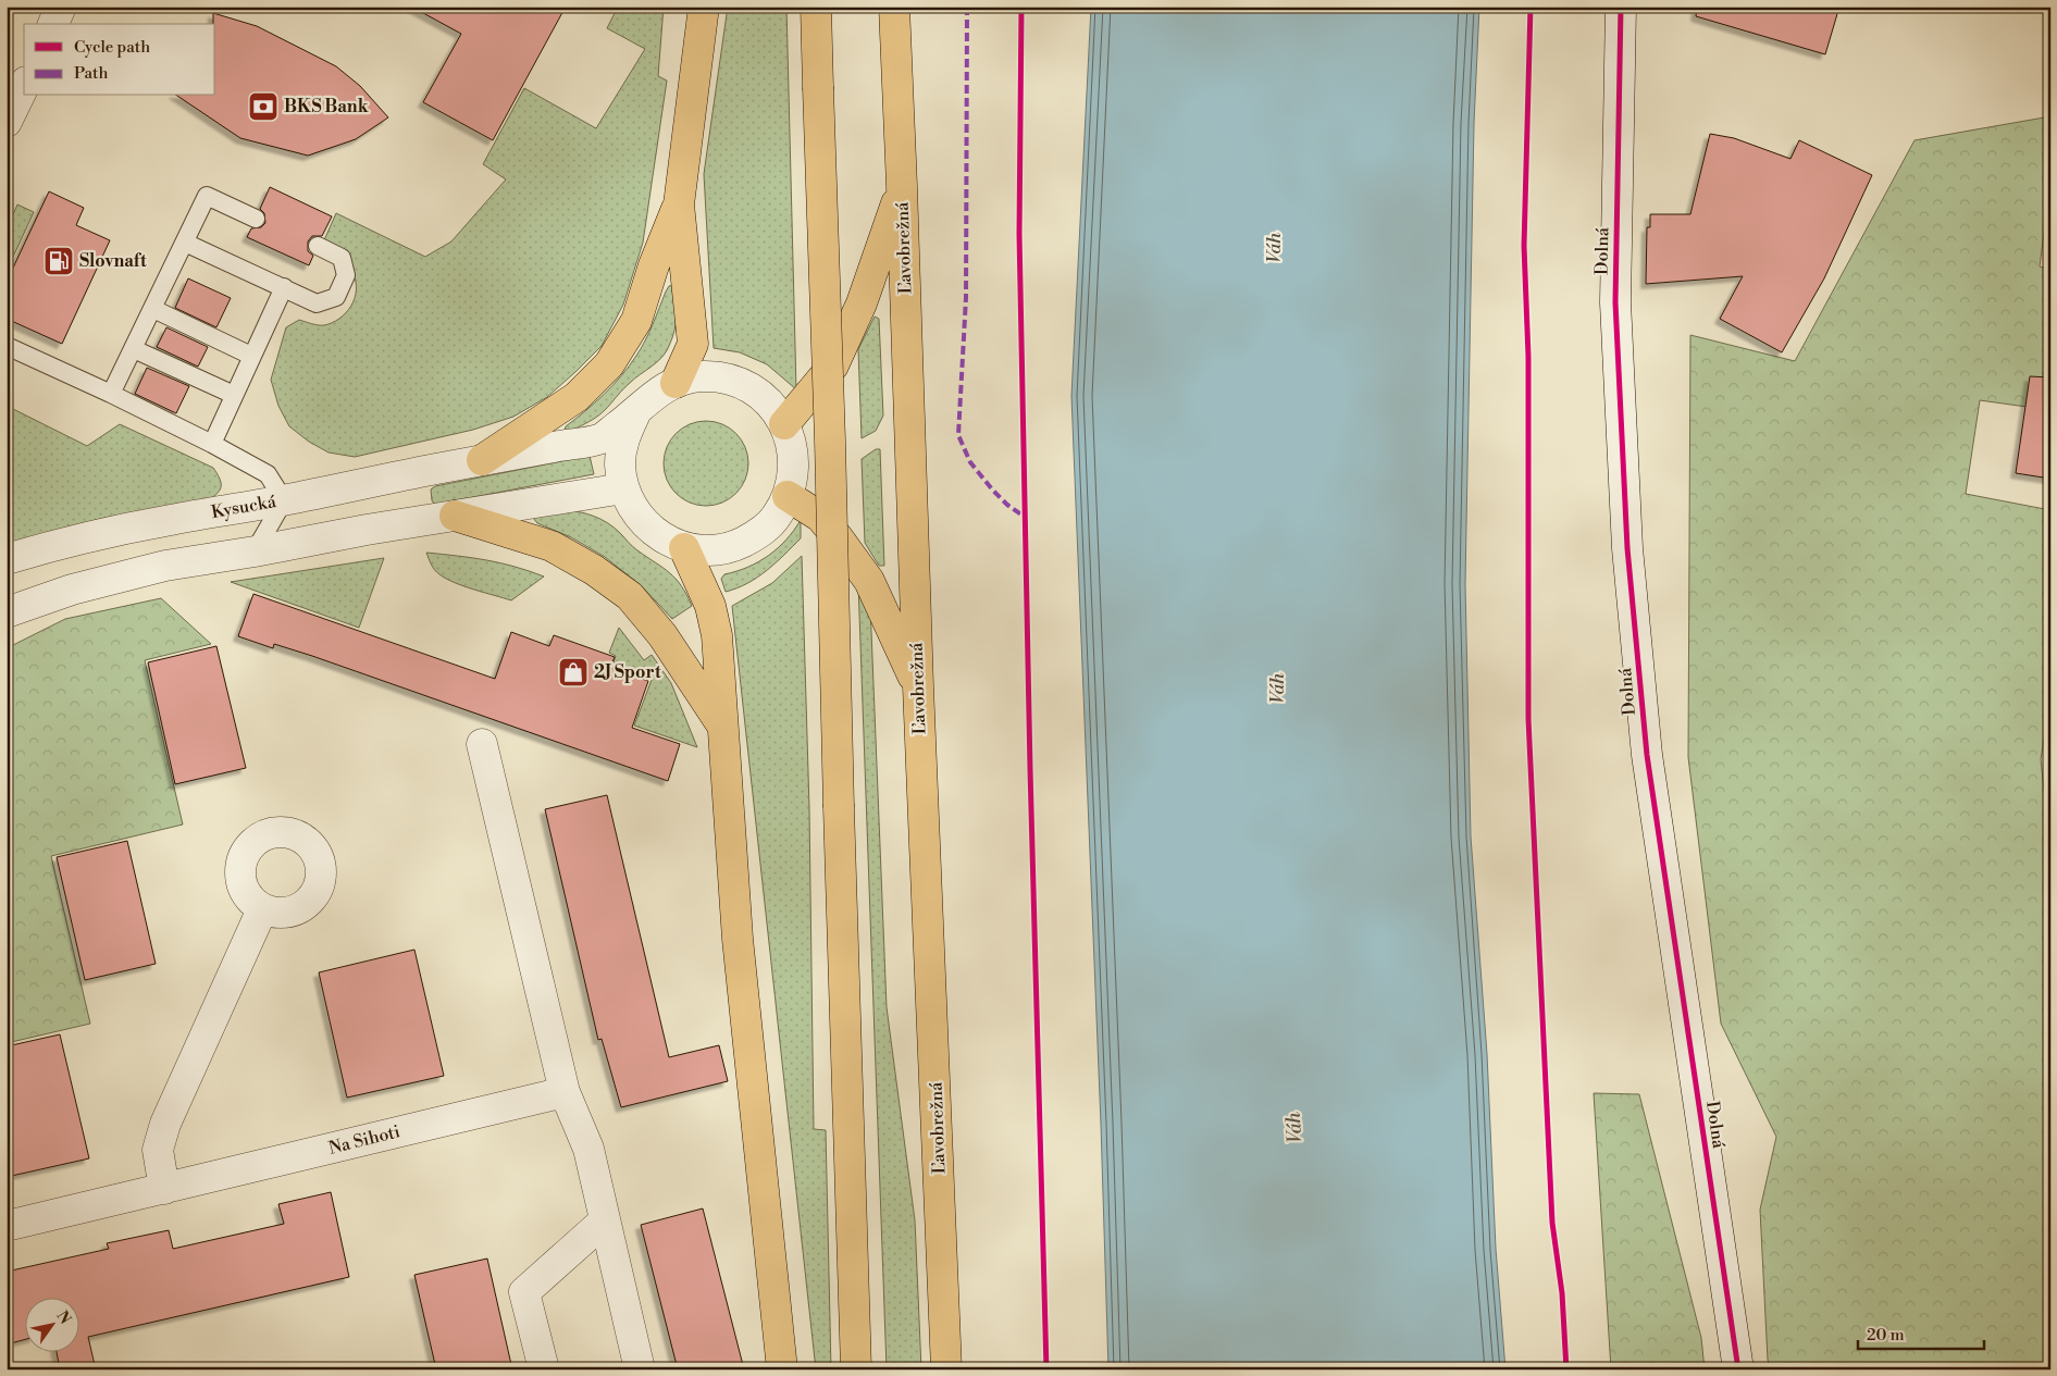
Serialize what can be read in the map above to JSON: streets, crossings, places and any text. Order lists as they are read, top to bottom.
{
  "streets": {
    "main road": ["Ľavobrežná"],
    "street": ["Dolná", "Kysucká", "Na Sihoti"]
  },
  "water": ["Váh"],
  "places": {
    "bank": ["BKS Bank"],
    "fuel station": ["Slovnaft"],
    "shop": ["2J Sport"]
  },
  "legend": ["Cycle path", "Path"],
  "scale_bar": "20 m",
  "north": "top right"
}
